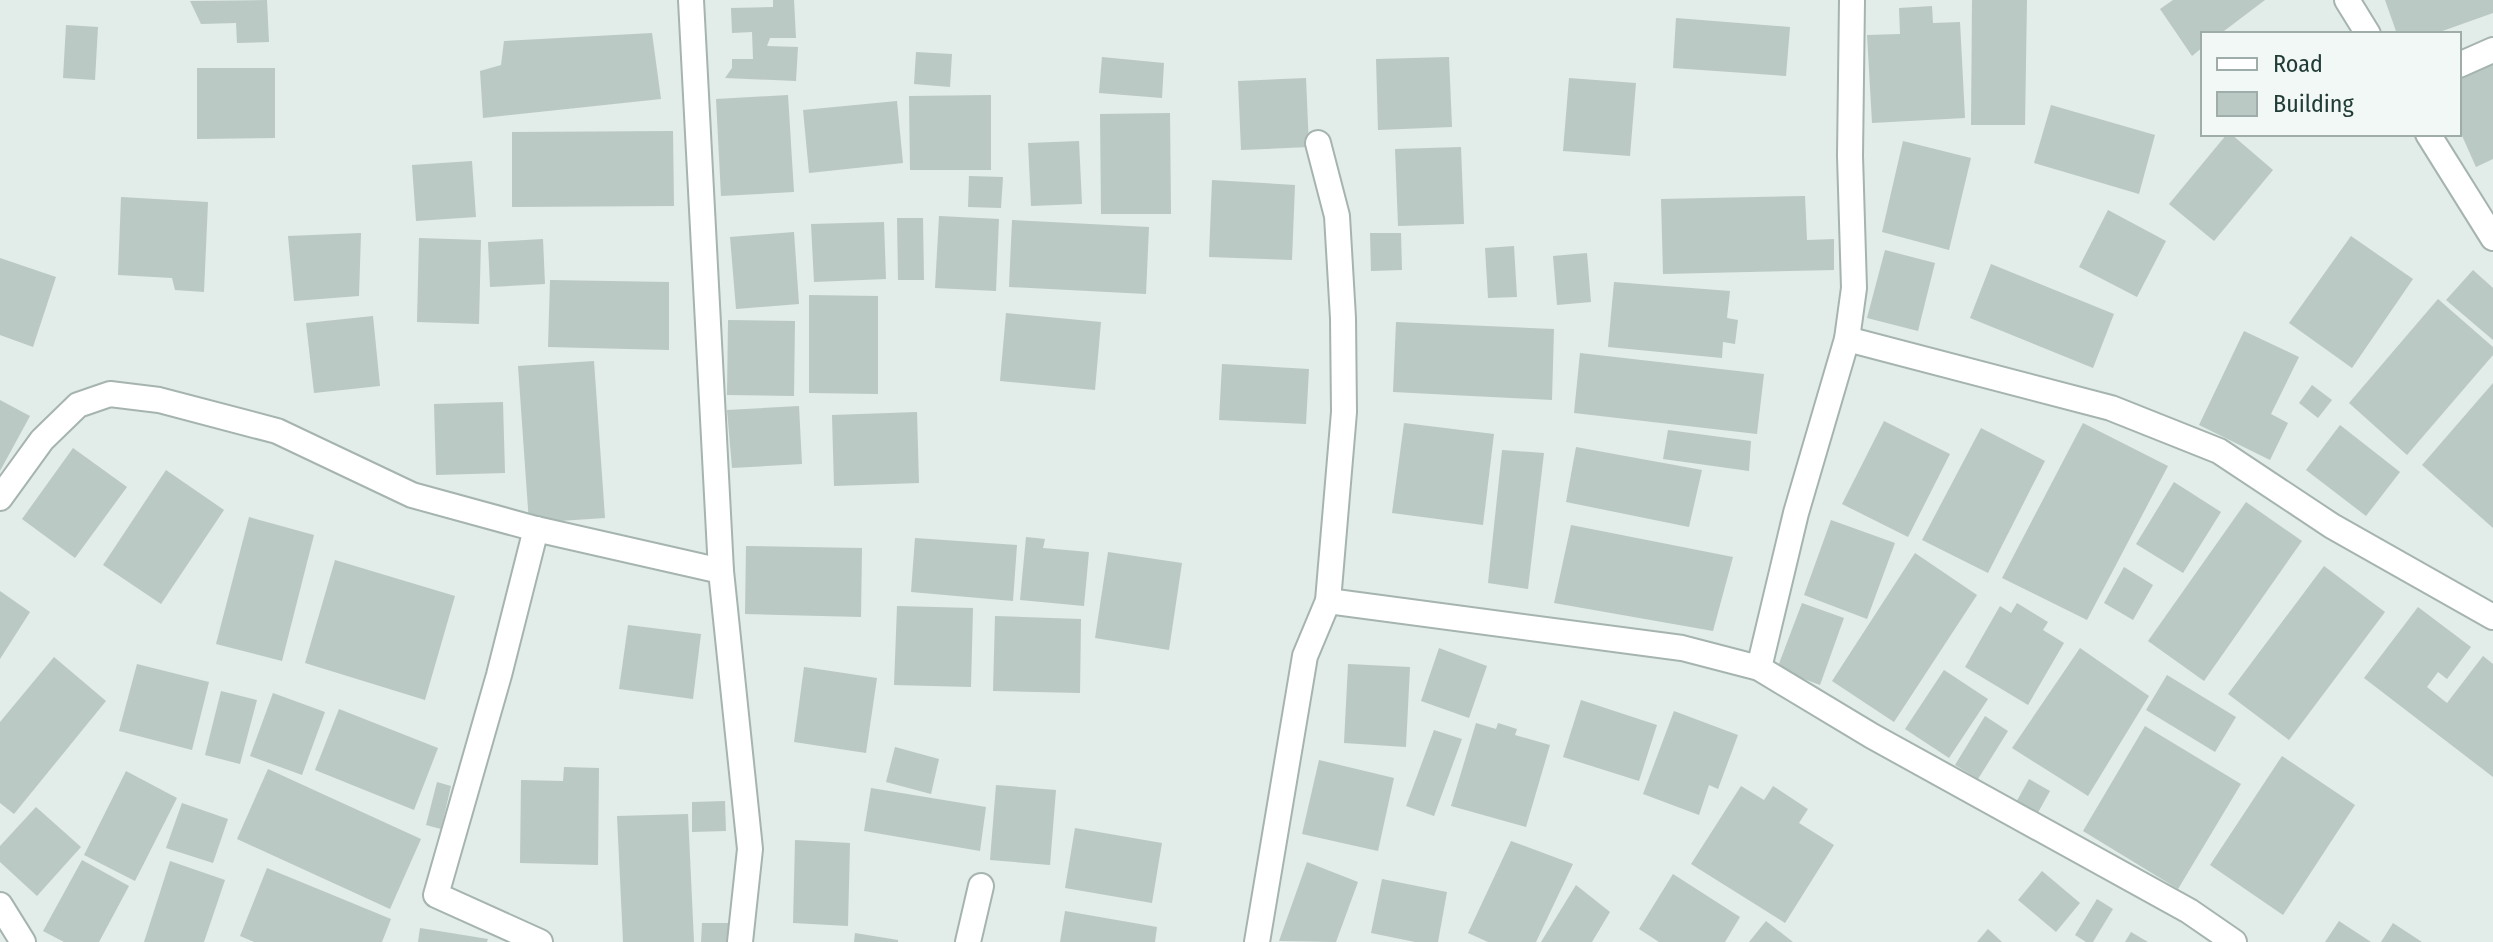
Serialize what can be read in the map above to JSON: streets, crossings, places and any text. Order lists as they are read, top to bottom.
{
  "legend": ["Road", "Building"]
}
